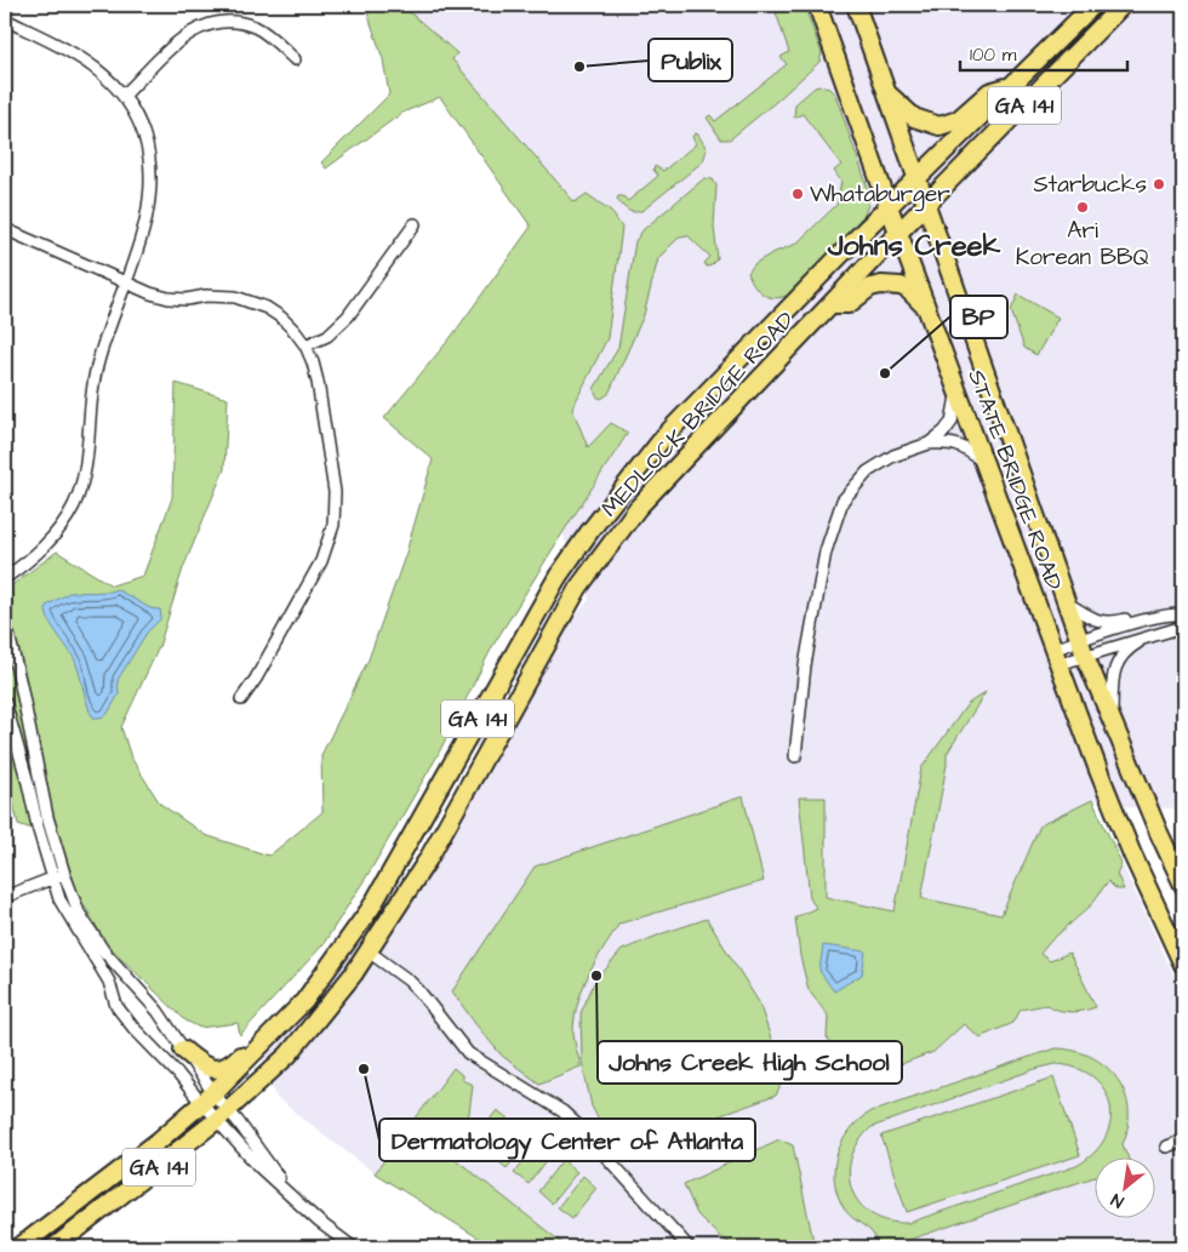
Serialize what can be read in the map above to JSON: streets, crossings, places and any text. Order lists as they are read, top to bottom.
{
  "streets": {
    "highway": ["GA 141", "MEDLOCK BRIDGE ROAD", "STATE BRIDGE ROAD"]
  },
  "crossings": [
    ["MEDLOCK BRIDGE ROAD", "STATE BRIDGE ROAD"]
  ],
  "districts": ["Johns Creek"],
  "places": [
    "Publix",
    "Starbucks",
    "Whataburger",
    "Ari Korean BBQ",
    "BP",
    "Johns Creek High School",
    "Dermatology Center of Atlanta"
  ],
  "scale_bar": "100 m",
  "north": "bottom left"
}
